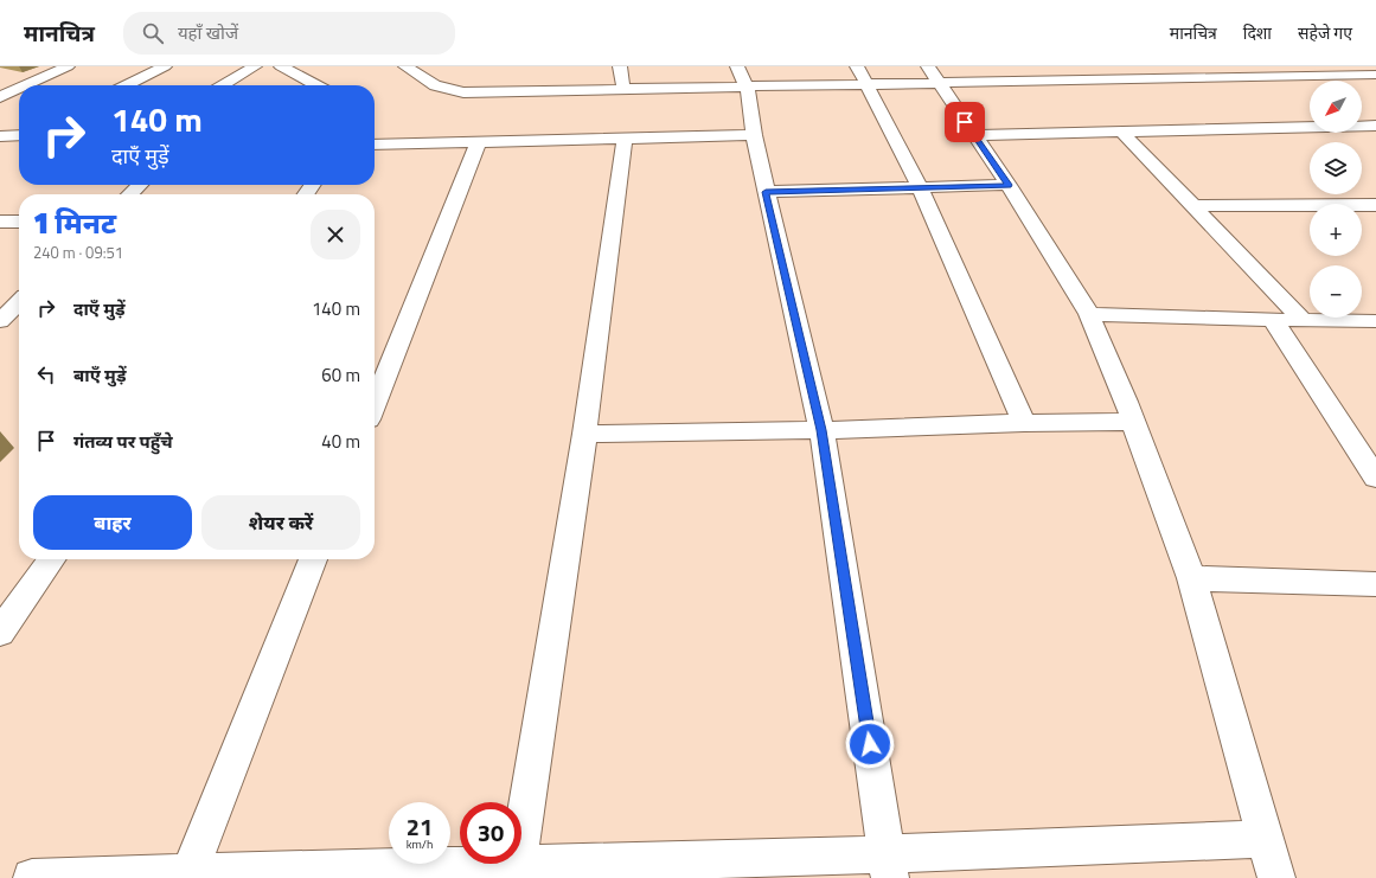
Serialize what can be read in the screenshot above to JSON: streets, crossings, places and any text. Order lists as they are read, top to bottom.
{
  "north": "bottom left",
  "page": {
    "header": "मानचित्र",
    "search": "यहाँ खोजें",
    "nav": ["मानचित्र", "दिशा", "सहेजे गए"],
    "map_buttons": ["+", "−"],
    "turn": ["140 m", "दाएँ मुड़ें"],
    "heading": ["1 मिनट", "240 m · 09:51"],
    "list": [
      {
        "name": "दाएँ मुड़ें",
        "value": "140 m"
      },
      {
        "name": "बाएँ मुड़ें",
        "value": "60 m"
      },
      {
        "name": "गंतव्य पर पहुँचे",
        "value": "40 m"
      }
    ],
    "buttons": ["बाहर", "शेयर करें"],
    "speed": "21 km/h",
    "limit": "30"
  }
}
